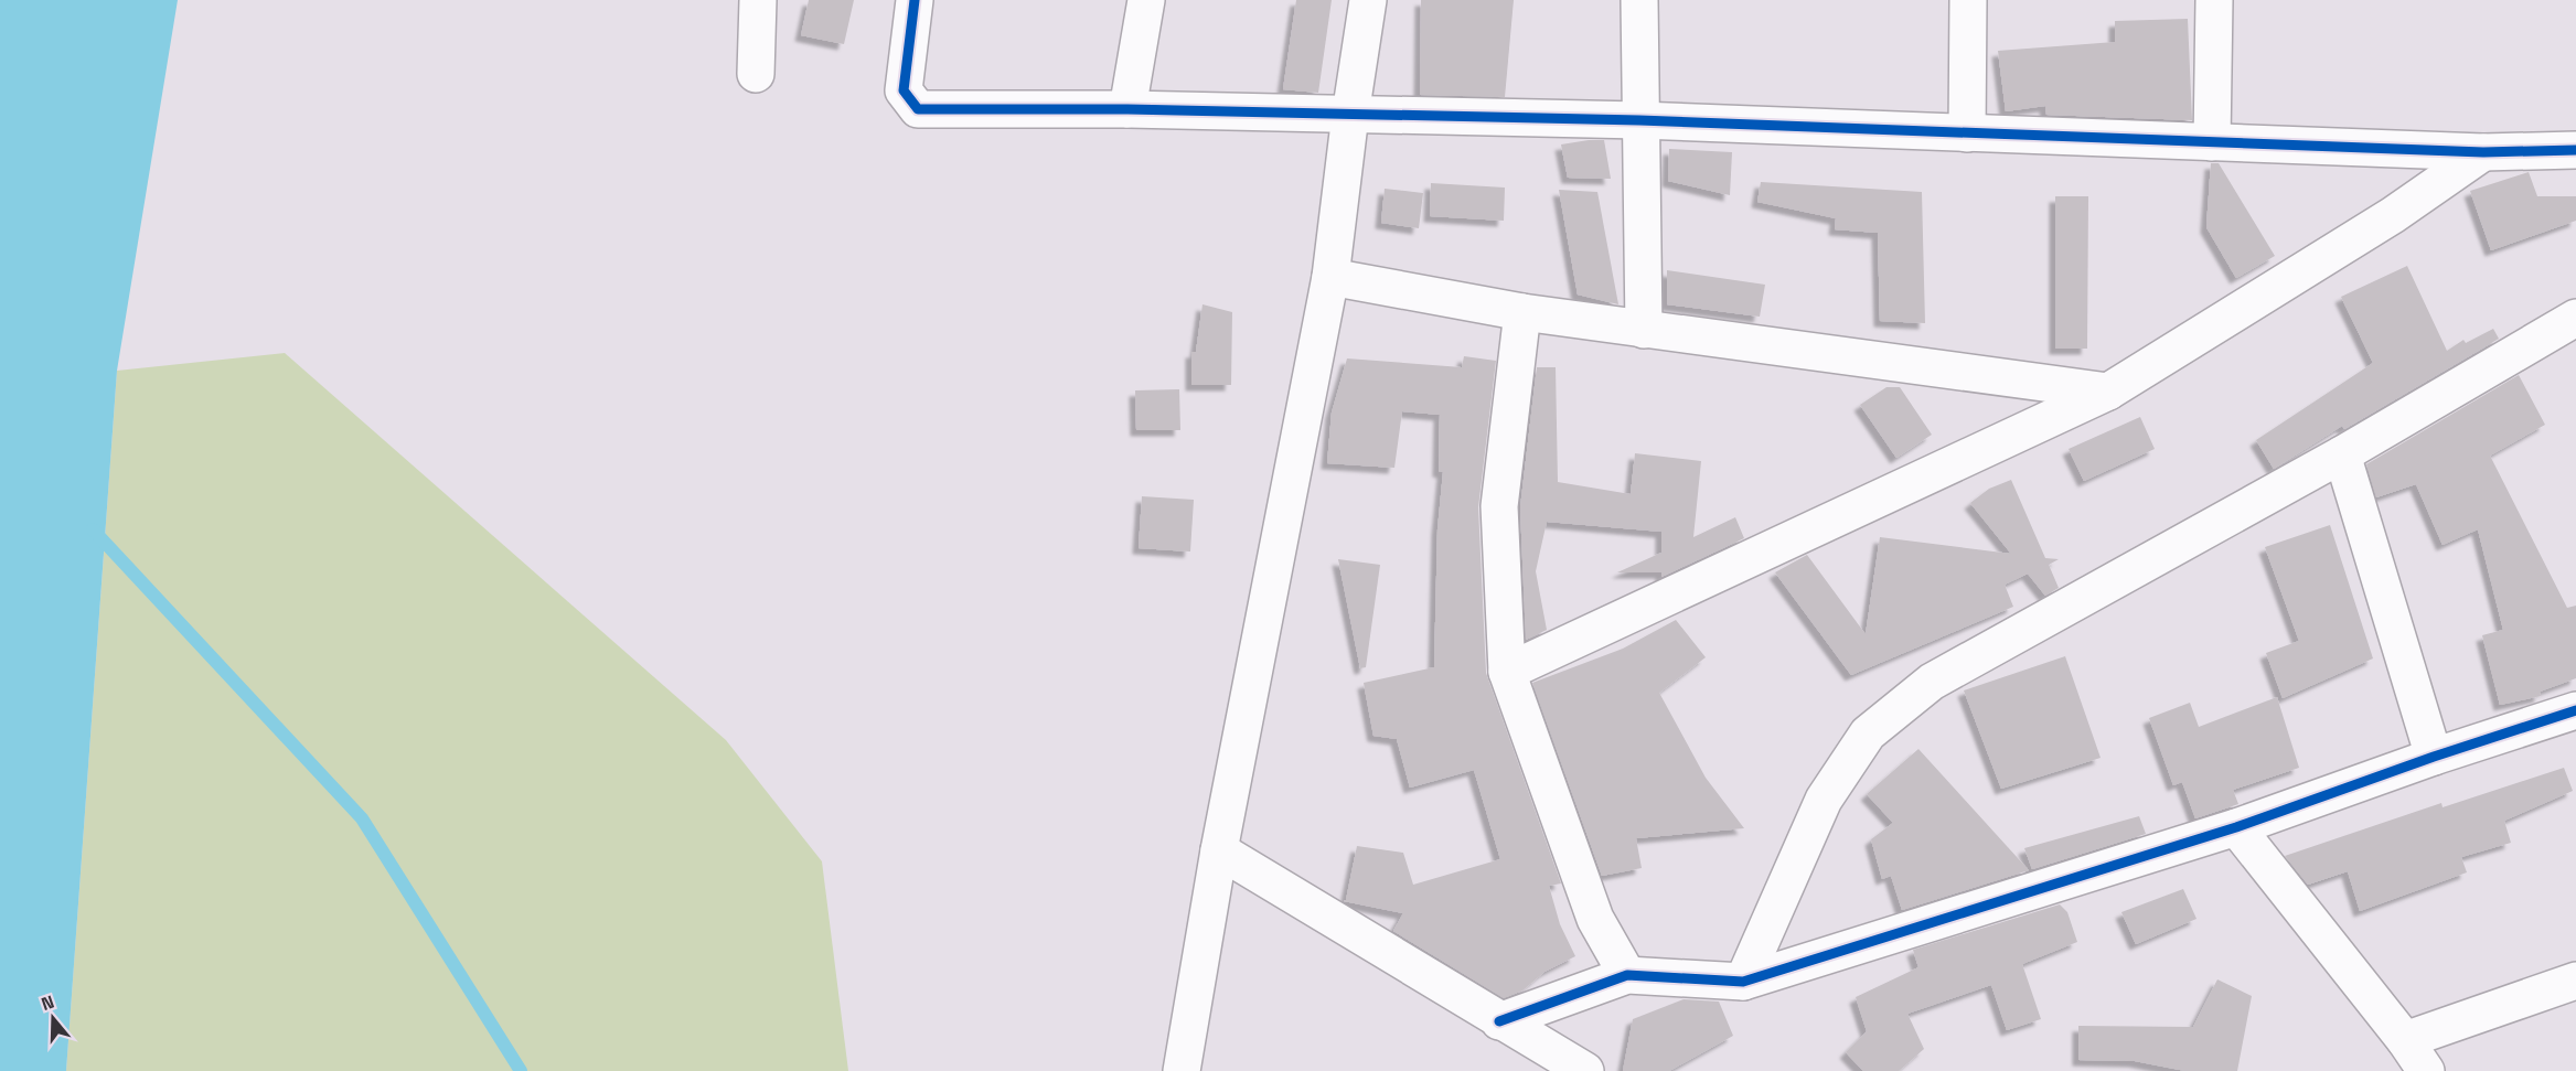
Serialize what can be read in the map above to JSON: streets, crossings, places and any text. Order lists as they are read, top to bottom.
{
  "north": "top"
}
